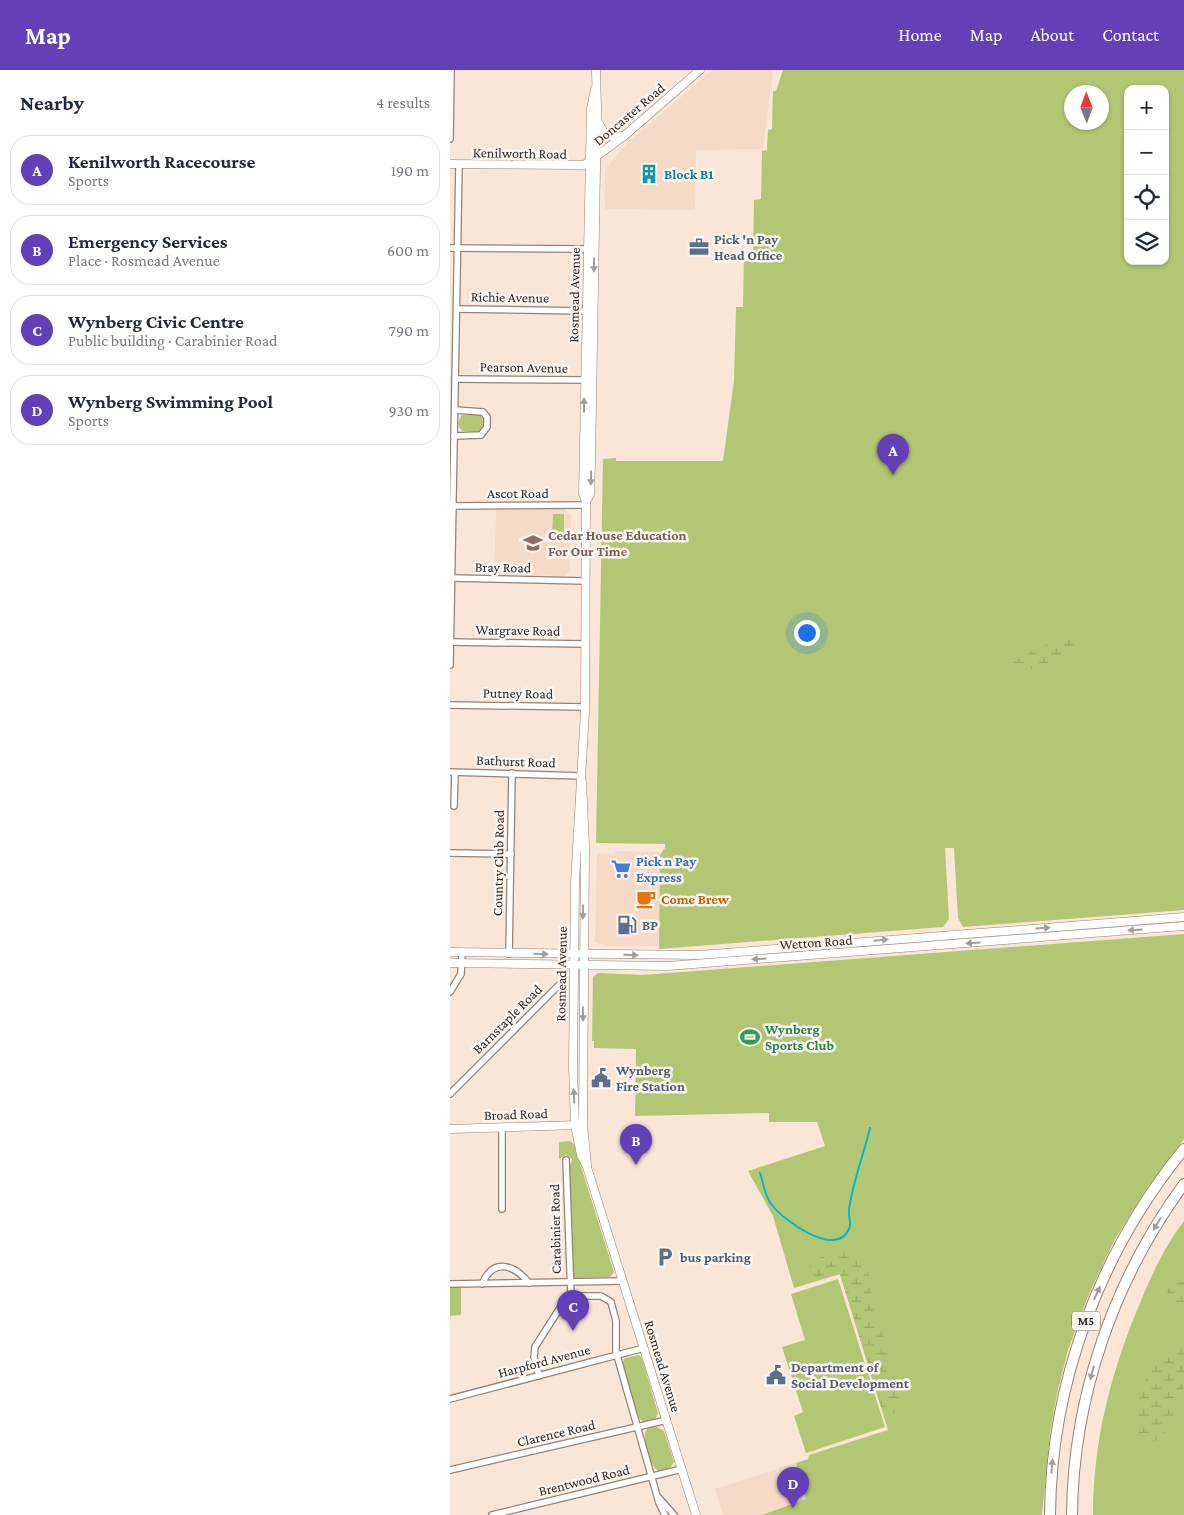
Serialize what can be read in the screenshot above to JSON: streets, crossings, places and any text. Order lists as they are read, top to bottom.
{
  "streets": {
    "highway": ["M5"],
    "main road": [
      "Doncaster Road",
      "Kenilworth Road",
      "Rosmead Avenue",
      "Wetton Road",
      "Broad Road"
    ],
    "street": [
      "Richie Avenue",
      "Pearson Avenue",
      "Ascot Road",
      "Bray Road",
      "Wargrave Road",
      "Putney Road",
      "Bathurst Road",
      "Country Club Road",
      "Barnstaple Road",
      "Carabinier Road",
      "Harpford Avenue",
      "Clarence Road",
      "Brentwood Road"
    ]
  },
  "crossings": [
    ["Doncaster Road", "Kenilworth Road"],
    ["Doncaster Road", "Rosmead Avenue"],
    ["Kenilworth Road", "Rosmead Avenue"],
    ["Rosmead Avenue", "Richie Avenue"],
    ["Rosmead Avenue", "Pearson Avenue"],
    ["Rosmead Avenue", "Ascot Road"],
    ["Rosmead Avenue", "Bray Road"],
    ["Rosmead Avenue", "Wargrave Road"],
    ["Rosmead Avenue", "Putney Road"],
    ["Rosmead Avenue", "Bathurst Road"],
    ["Rosmead Avenue", "Wetton Road"],
    ["Rosmead Avenue", "Broad Road"],
    ["Rosmead Avenue", "Harpford Avenue"],
    ["Rosmead Avenue", "Clarence Road"],
    ["Rosmead Avenue", "Brentwood Road"],
    ["Bathurst Road", "Country Club Road"],
    ["Country Club Road", "Wetton Road"]
  ],
  "places": {
    "building": ["Block B1"],
    "office": ["Pick 'n Pay Head Office"],
    "school or university": ["Cedar House Education For Our Time"],
    "supermarket": ["Pick n Pay Express"],
    "cafe": ["Come Brew"],
    "fuel station": ["BP"],
    "sports": ["Wynberg Sports Club"],
    "public building": ["Wynberg Fire Station", "Department of Social Development"],
    "parking": ["bus parking"]
  },
  "north": "top",
  "page": {
    "header": "Map",
    "nav": [
      "Home",
      "Map",
      "About",
      "Contact"
    ],
    "heading": ["Nearby", "4 results"],
    "map_buttons": ["+", "−"],
    "list": [
      {
        "mark": "A",
        "name": "Kenilworth Racecourse",
        "note": "Sports",
        "value": "190 m"
      },
      {
        "mark": "B",
        "name": "Emergency Services",
        "note": "Place · Rosmead Avenue",
        "value": "600 m"
      },
      {
        "mark": "C",
        "name": "Wynberg Civic Centre",
        "note": "Public building · Carabinier Road",
        "value": "790 m"
      },
      {
        "mark": "D",
        "name": "Wynberg Swimming Pool",
        "note": "Sports",
        "value": "930 m"
      }
    ],
    "pins": [
      "A",
      "B",
      "C",
      "D"
    ]
  }
}
